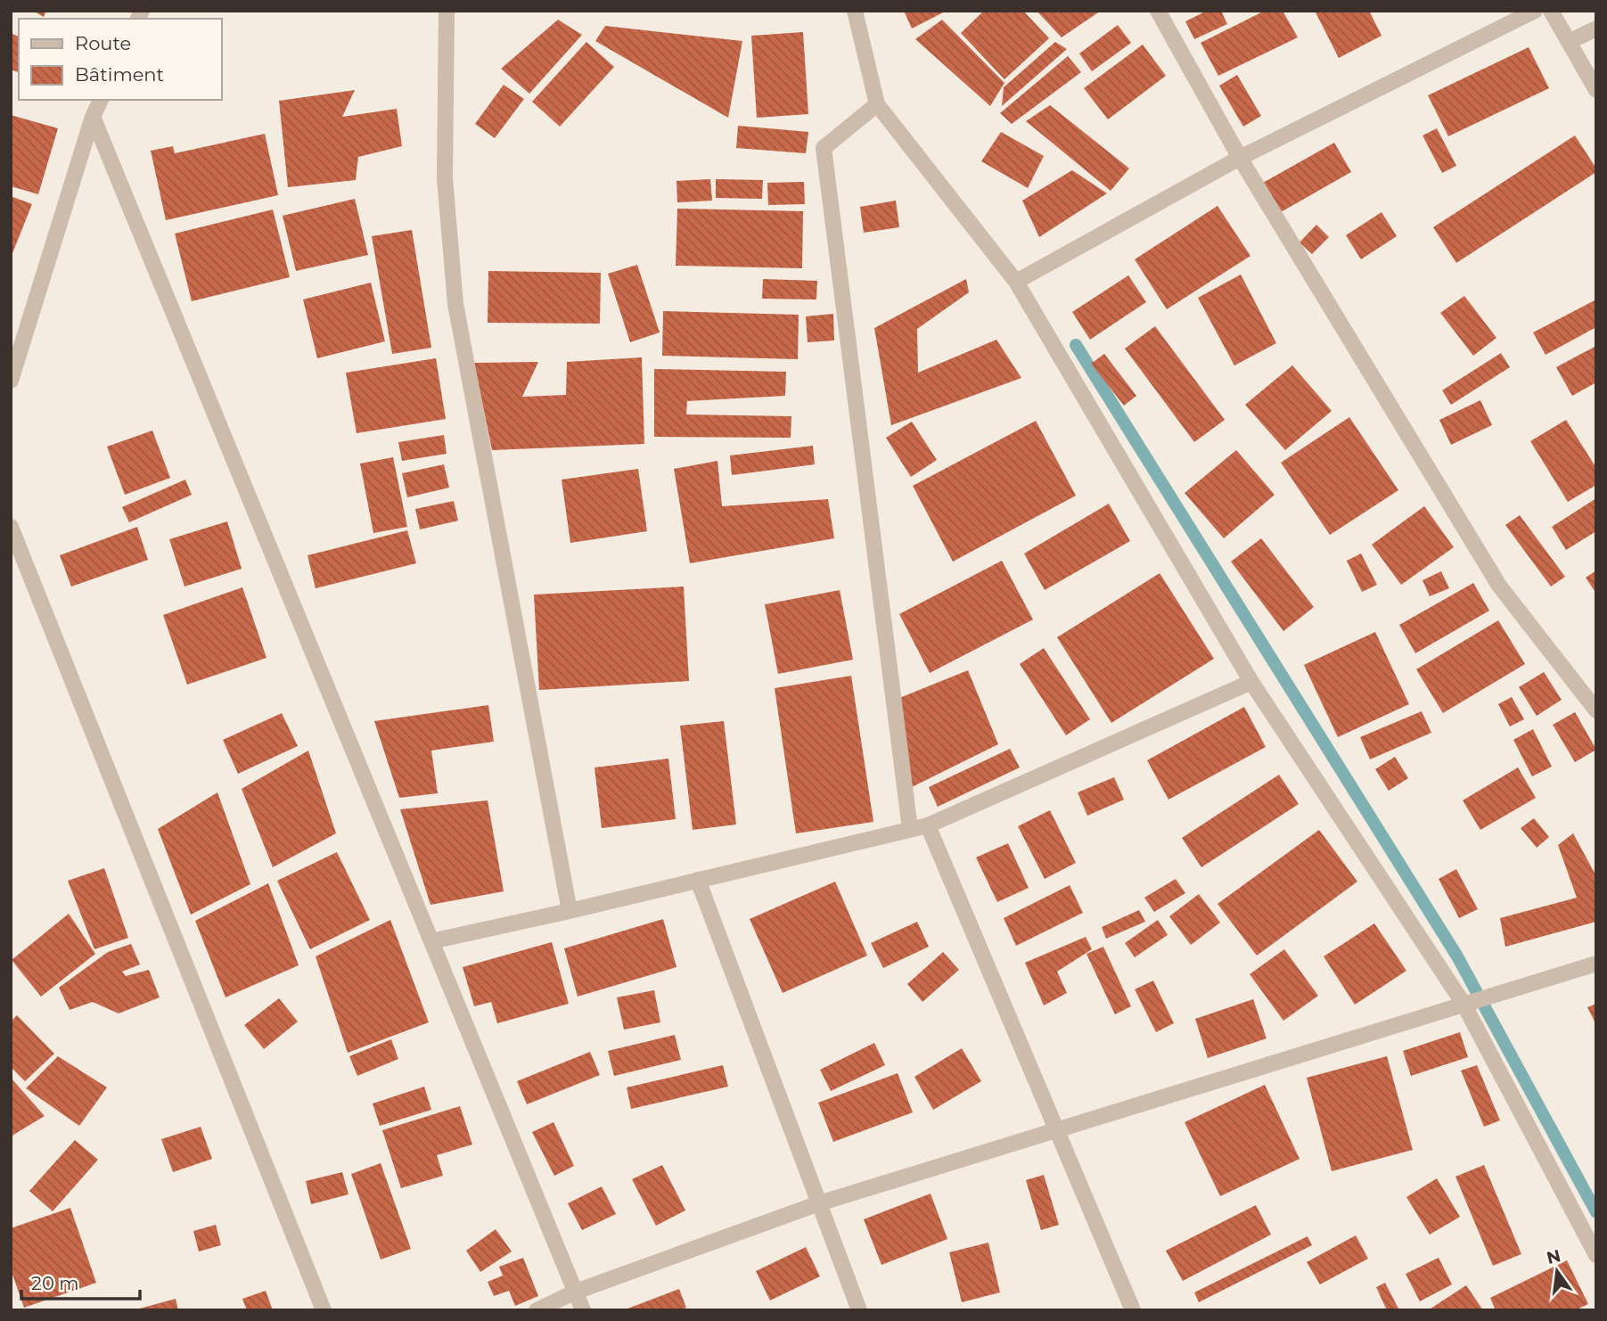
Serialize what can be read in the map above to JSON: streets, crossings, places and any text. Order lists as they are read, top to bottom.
{
  "legend": ["Route", "Bâtiment"],
  "scale_bar": "20 m",
  "north": "top"
}
